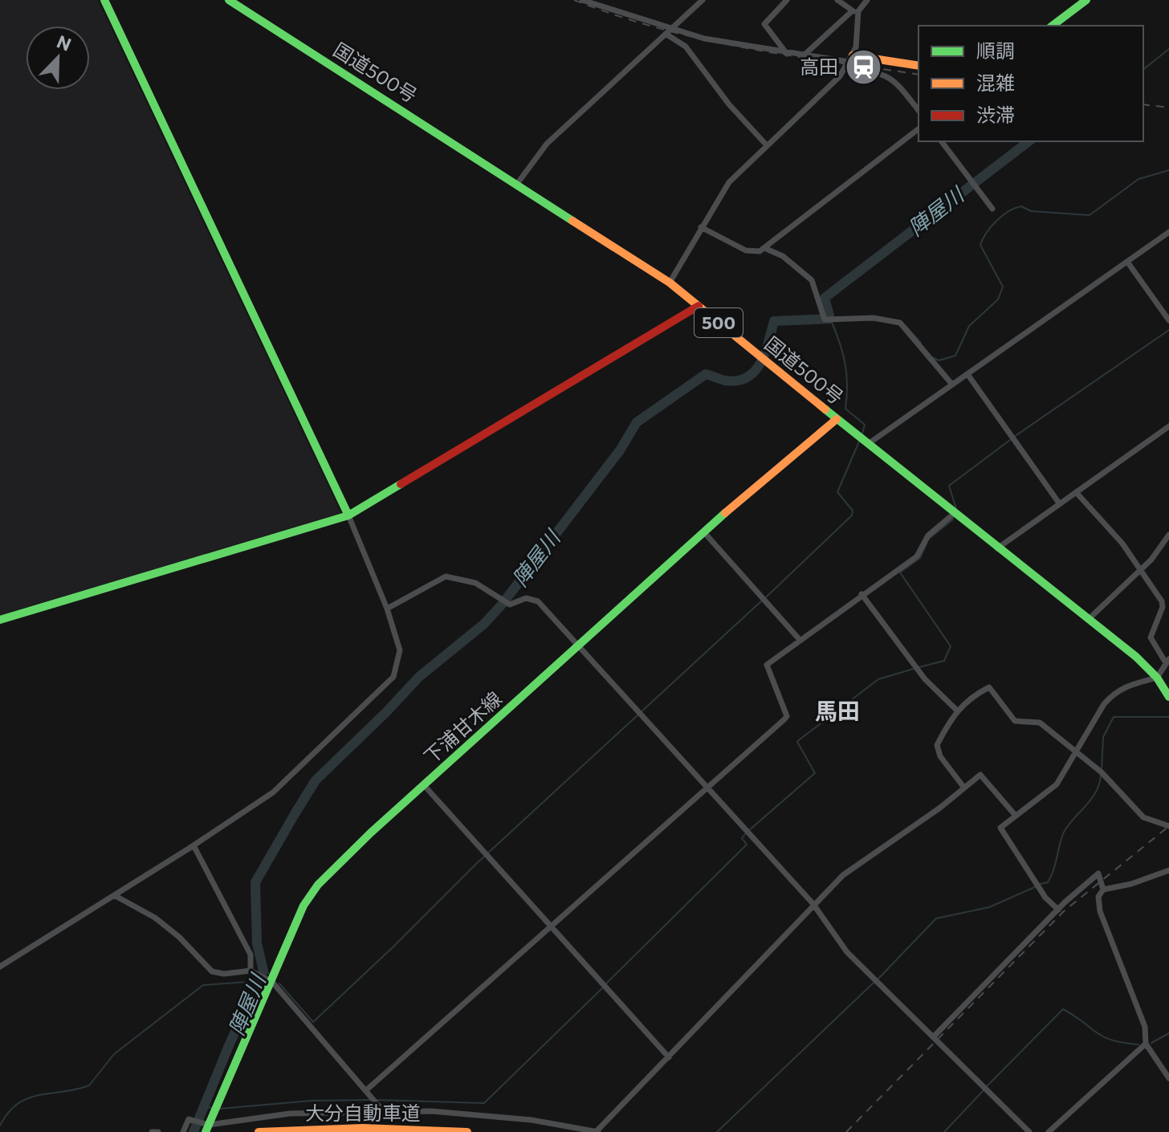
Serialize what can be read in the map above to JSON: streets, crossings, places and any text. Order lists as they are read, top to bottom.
{
  "streets": {
    "main road": [
      "国道500号",
      "500",
      "下浦甘木線",
      "大分自動車道"
    ]
  },
  "crossings": [
    ["国道500号", "下浦甘木線"]
  ],
  "districts": ["馬田"],
  "water": ["陣屋川"],
  "places": {
    "station": ["高田"]
  },
  "legend": ["順調", "混雑", "渋滞"],
  "north": "top right"
}
